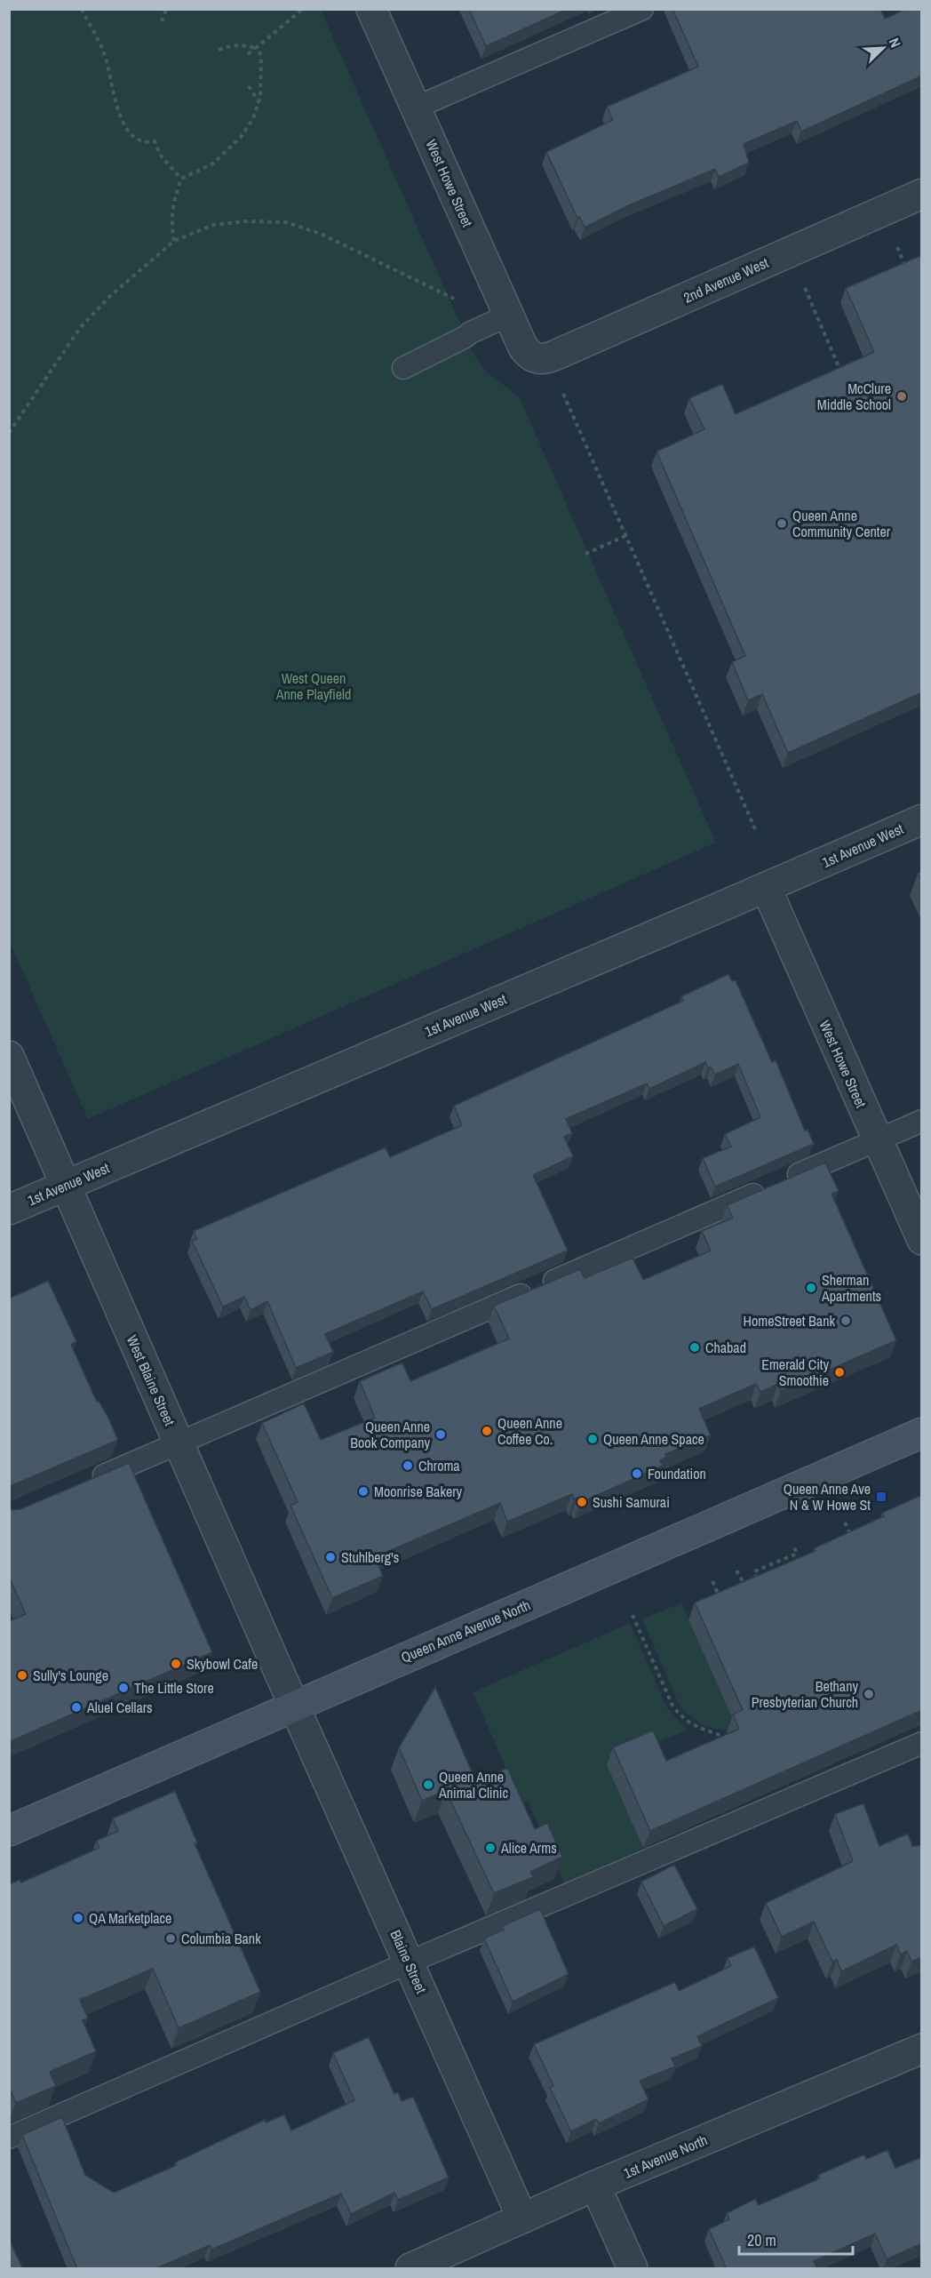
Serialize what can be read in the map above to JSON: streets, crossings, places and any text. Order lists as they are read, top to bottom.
{
  "streets": {
    "main road": ["Queen Anne Avenue North"],
    "street": [
      "West Howe Street",
      "2nd Avenue West",
      "1st Avenue West",
      "West Blaine Street",
      "Blaine Street",
      "1st Avenue North"
    ]
  },
  "crossings": [
    ["West Howe Street", "2nd Avenue West"],
    ["West Howe Street", "1st Avenue West"],
    ["1st Avenue West", "West Blaine Street"],
    ["West Blaine Street", "Queen Anne Avenue North"],
    ["West Blaine Street", "Blaine Street"],
    ["Queen Anne Avenue North", "Blaine Street"],
    ["Blaine Street", "1st Avenue North"]
  ],
  "parks": ["West Queen Anne Playfield"],
  "places": {
    "other": [
      "McClure Middle School",
      "Queen Anne Community Center",
      "Sherman Apartments",
      "HomeStreet Bank",
      "Chabad",
      "Emerald City Smoothie",
      "Queen Anne Coffee Co.",
      "Queen Anne Book Company",
      "Queen Anne Space",
      "Chroma",
      "Foundation",
      "Moonrise Bakery",
      "Sushi Samurai",
      "Stuhlberg's",
      "Skybowl Cafe",
      "Sully's Lounge",
      "The Little Store",
      "Bethany Presbyterian Church",
      "Aluel Cellars",
      "Queen Anne Animal Clinic",
      "Alice Arms",
      "QA Marketplace",
      "Columbia Bank"
    ],
    "transit": ["Queen Anne Ave N & W Howe St"]
  },
  "scale_bar": "20 m",
  "north": "top right"
}
